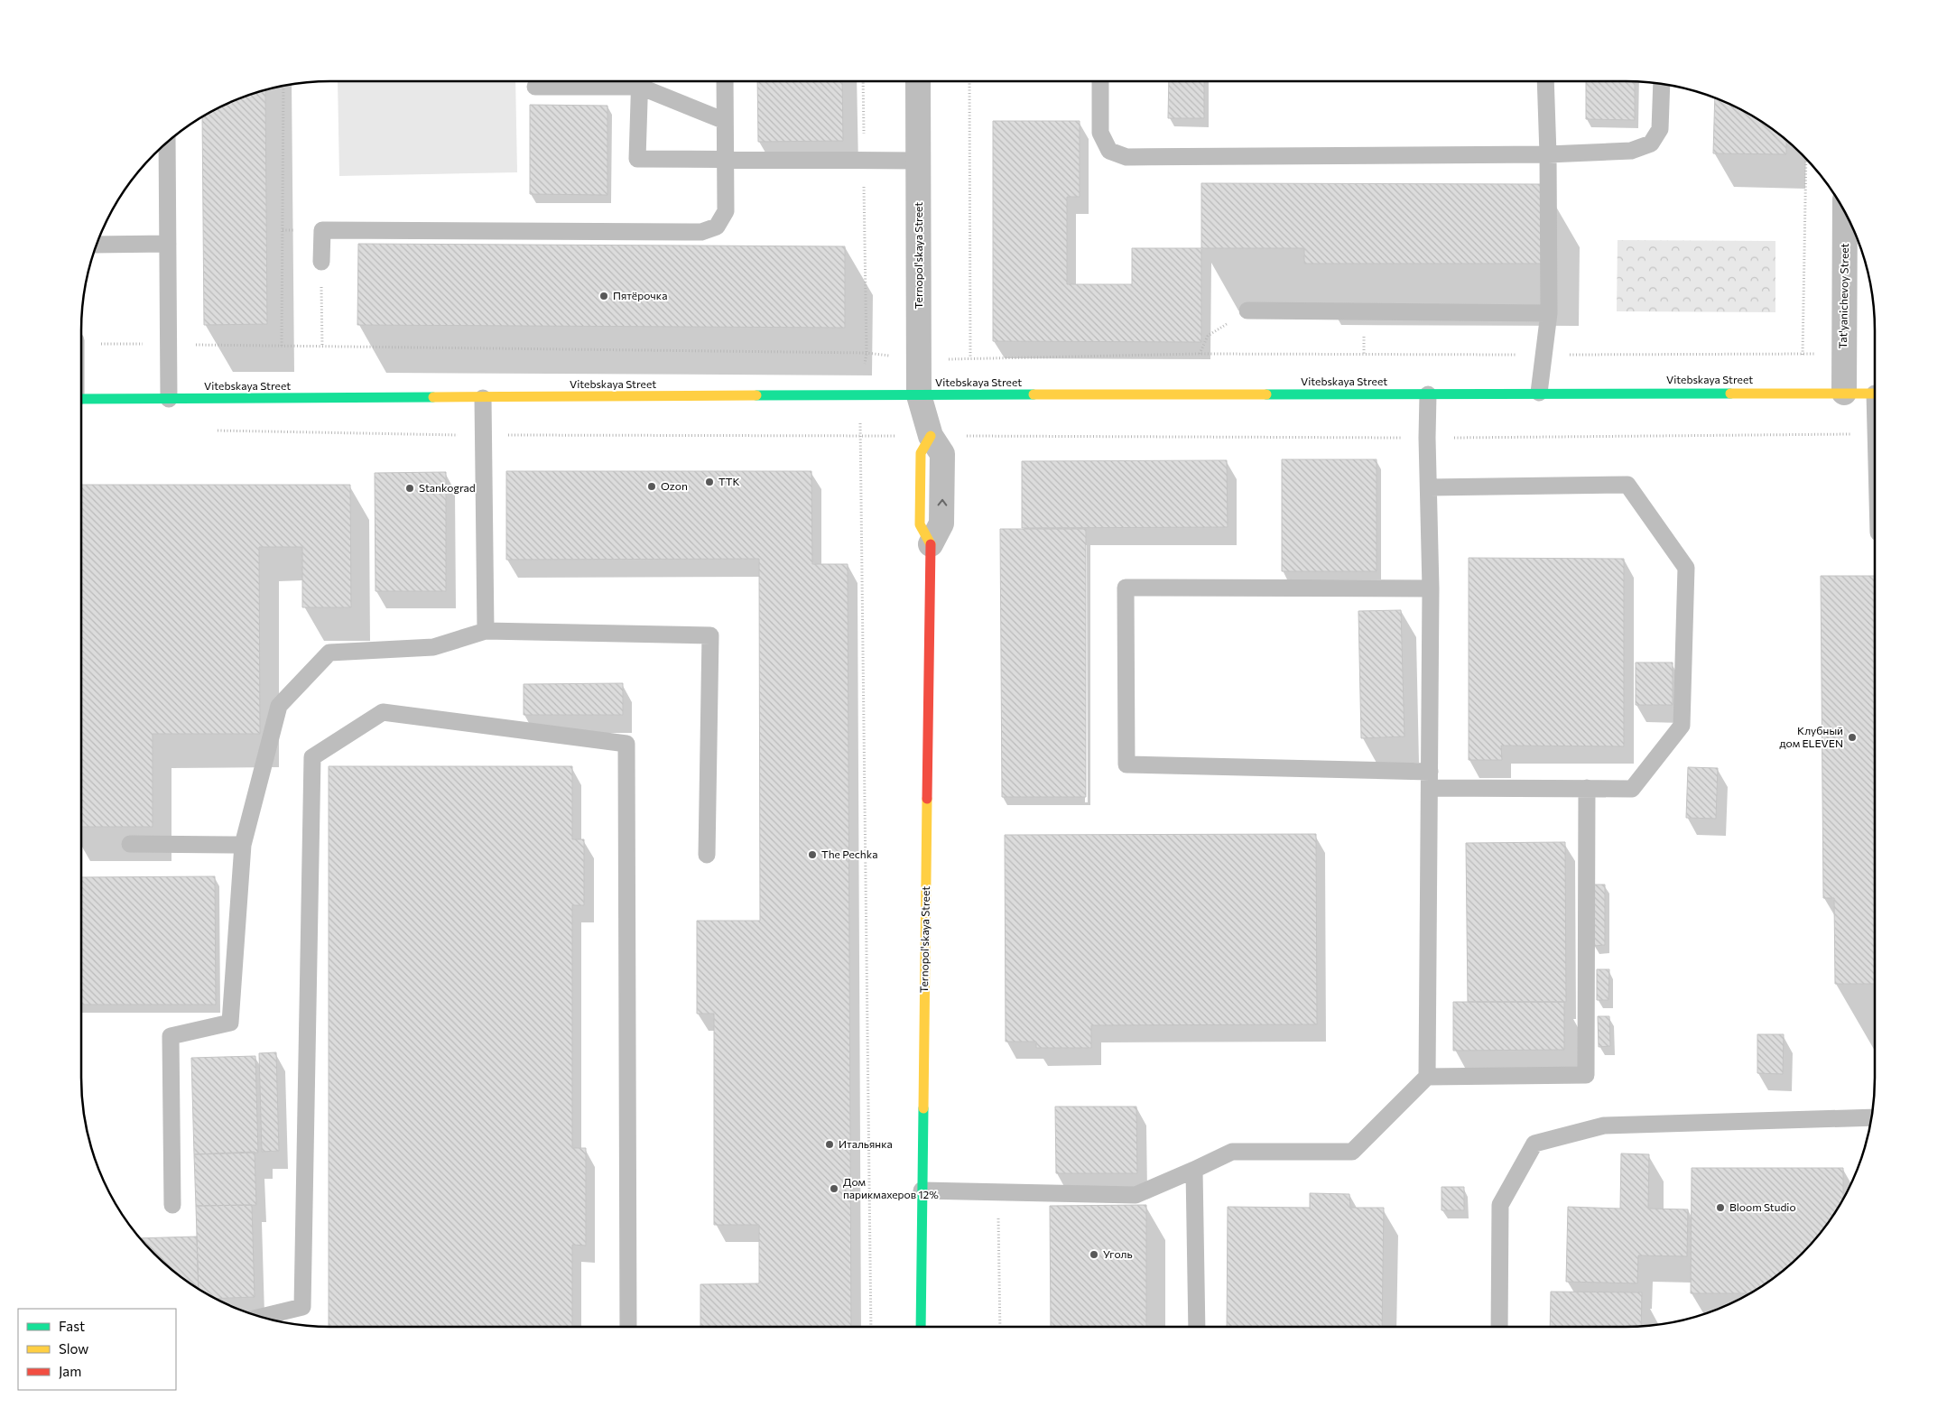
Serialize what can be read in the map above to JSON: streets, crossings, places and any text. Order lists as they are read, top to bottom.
{
  "streets": {
    "street": ["Ternopol'skaya Street", "Tat'yanichevoy Street", "Vitebskaya Street"]
  },
  "crossings": [
    ["Ternopol'skaya Street", "Vitebskaya Street"],
    ["Tat'yanichevoy Street", "Vitebskaya Street"]
  ],
  "places": [
    "Пятёрочка",
    "ТТК",
    "Ozon",
    "Stankograd",
    "Клубный дом ELEVEN",
    "The Pechka",
    "Итальянка",
    "Дом парикмахеров 12%",
    "Bloom Studio",
    "Уголь"
  ],
  "legend": ["Fast", "Slow", "Jam"]
}
